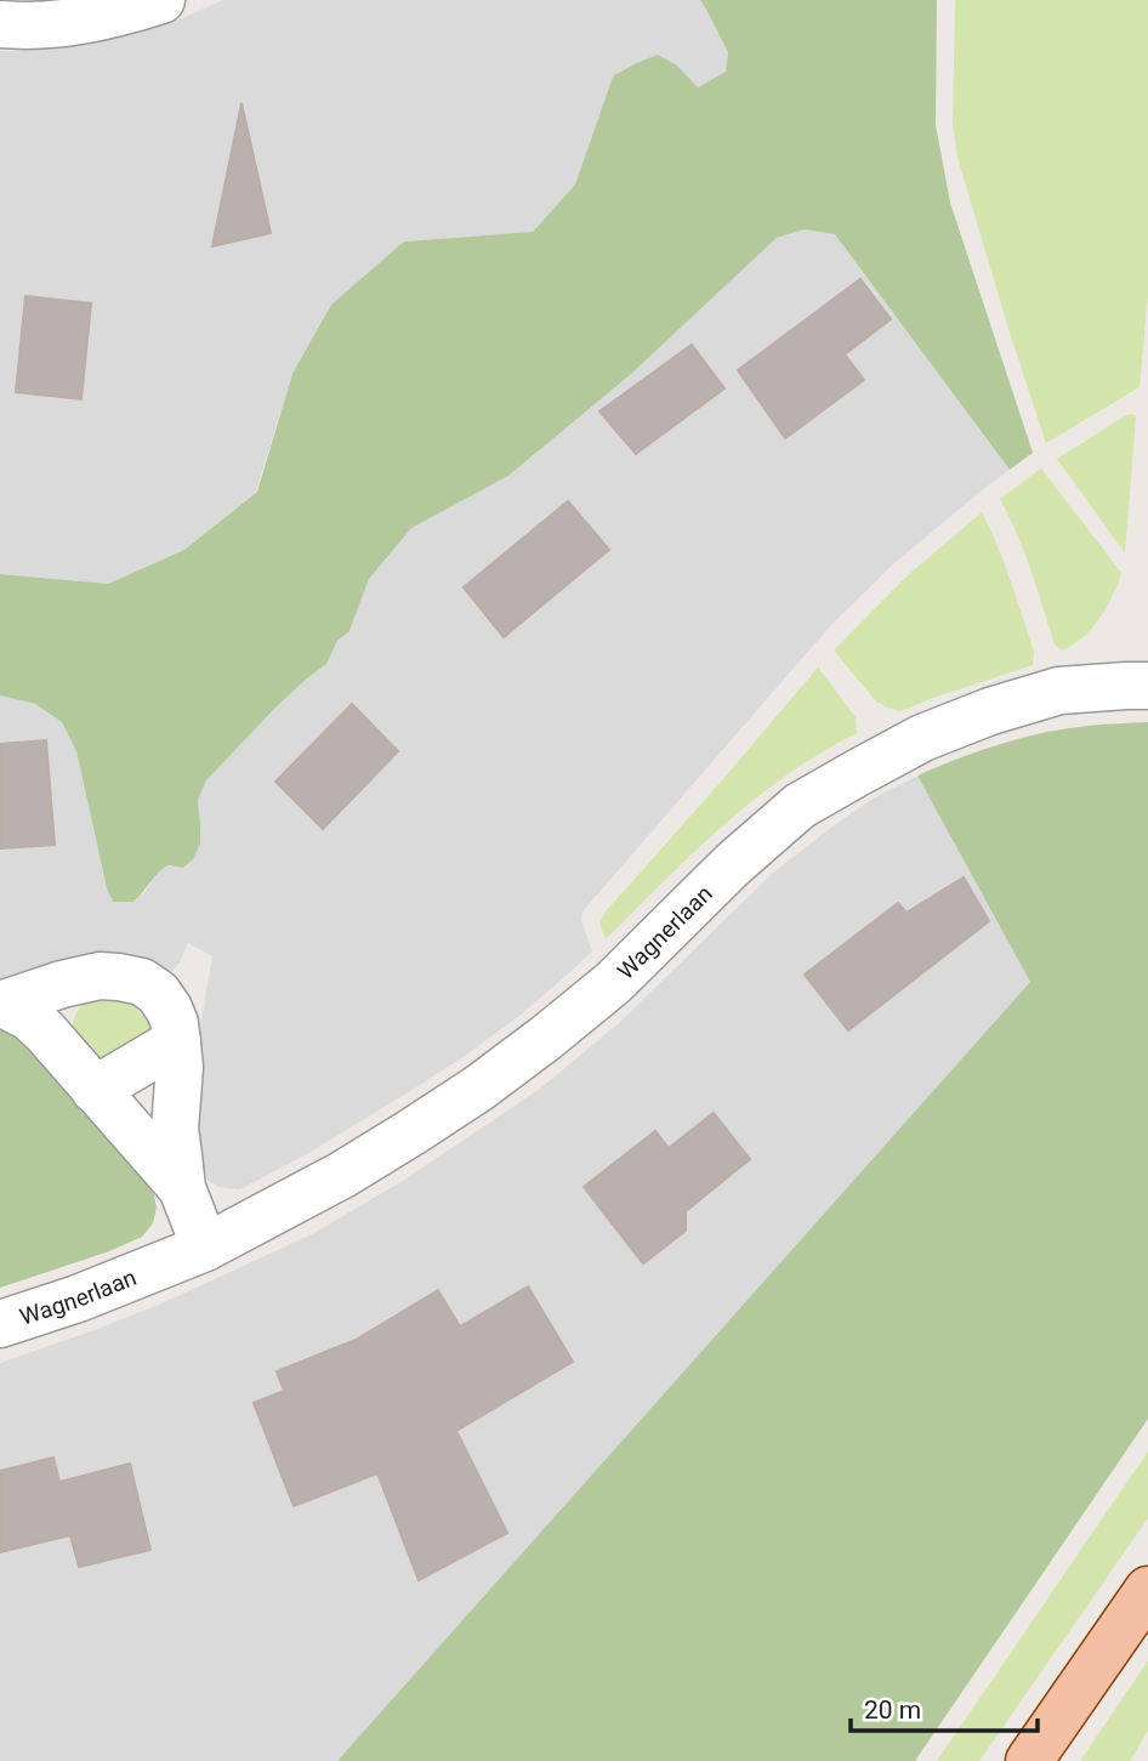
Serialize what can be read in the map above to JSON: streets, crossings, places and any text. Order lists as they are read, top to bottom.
{
  "streets": {
    "street": ["Wagnerlaan"]
  },
  "scale_bar": "20 m"
}
